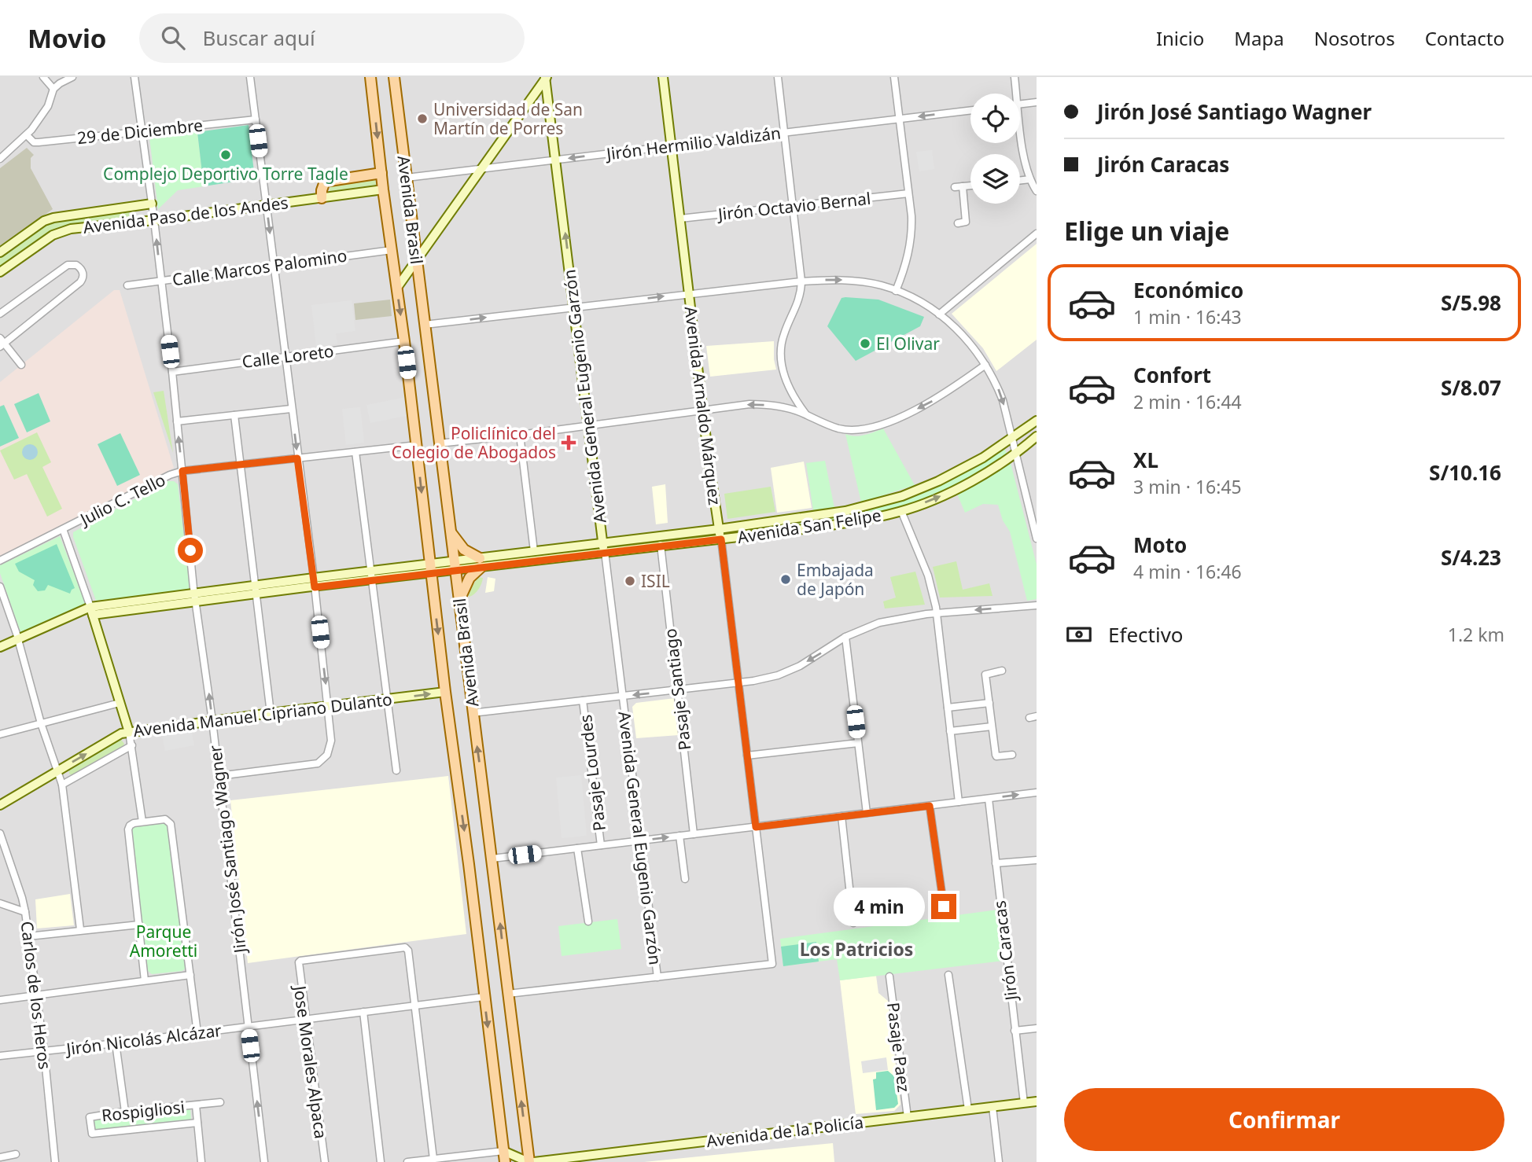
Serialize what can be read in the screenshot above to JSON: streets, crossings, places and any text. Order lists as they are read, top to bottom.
{
  "streets": {
    "main road": ["Avenida Brasil"],
    "street": [
      "29 de Diciembre",
      "Jirón Hermilio Valdizán",
      "Jirón Octavio Bernal",
      "Avenida Paso de los Andes",
      "Calle Marcos Palomino",
      "Calle Loreto",
      "Avenida General Eugenio Garzón",
      "Avenida Arnaldo Márquez",
      "Julio C. Tello",
      "Avenida San Felipe",
      "Pasaje Santiago",
      "Avenida Manuel Cipriano Dulanto",
      "Pasaje Lourdes",
      "Jirón José Santiago Wagner",
      "Jirón Caracas",
      "Carlos de los Heros",
      "Jirón Nicolás Alcázar",
      "Pasaje Paez",
      "Jose Morales Alpaca",
      "Rospigliosi",
      "Avenida de la Policía"
    ]
  },
  "crossings": [
    ["29 de Diciembre", "Jirón José Santiago Wagner"],
    ["Jirón Hermilio Valdizán", "Avenida Brasil"],
    ["Jirón Hermilio Valdizán", "Avenida General Eugenio Garzón"],
    ["Jirón Hermilio Valdizán", "Avenida Arnaldo Márquez"],
    ["Jirón Octavio Bernal", "Avenida Arnaldo Márquez"],
    ["Avenida Brasil", "Avenida Paso de los Andes"],
    ["Avenida Brasil", "Calle Marcos Palomino"],
    ["Avenida Brasil", "Calle Loreto"],
    ["Avenida Brasil", "Julio C. Tello"],
    ["Avenida Brasil", "Avenida San Felipe"],
    ["Avenida Brasil", "Avenida Manuel Cipriano Dulanto"],
    ["Avenida Brasil", "Jirón Nicolás Alcázar"],
    ["Avenida Paso de los Andes", "Jirón José Santiago Wagner"],
    ["Calle Marcos Palomino", "Jirón José Santiago Wagner"],
    ["Calle Loreto", "Jirón José Santiago Wagner"],
    ["Avenida General Eugenio Garzón", "Avenida Arnaldo Márquez"],
    ["Avenida General Eugenio Garzón", "Avenida San Felipe"],
    ["Avenida Arnaldo Márquez", "Avenida San Felipe"],
    ["Julio C. Tello", "Jirón José Santiago Wagner"],
    ["Avenida San Felipe", "Pasaje Santiago"],
    ["Avenida San Felipe", "Jirón José Santiago Wagner"],
    ["Avenida Manuel Cipriano Dulanto", "Jirón José Santiago Wagner"],
    ["Jirón José Santiago Wagner", "Jirón Nicolás Alcázar"],
    ["Jirón Caracas", "Avenida de la Policía"],
    ["Carlos de los Heros", "Jirón Nicolás Alcázar"],
    ["Jirón Nicolás Alcázar", "Jose Morales Alpaca"],
    ["Pasaje Paez", "Avenida de la Policía"]
  ],
  "districts": ["Los Patricios"],
  "parks": ["Parque Amoretti"],
  "places": {
    "other": [
      "Universidad de San Martín de Porres",
      "Complejo Deportivo Torre Tagle",
      "El Olivar",
      "Embajada de Japón",
      "ISIL"
    ],
    "health": ["Policlínico del Colegio de Abogados"]
  },
  "page": {
    "header": "Movio",
    "search": "Buscar aquí",
    "nav": [
      "Inicio",
      "Mapa",
      "Nosotros",
      "Contacto"
    ],
    "banner": ["Jirón José Santiago Wagner", "Jirón Caracas"],
    "heading": "Elige un viaje",
    "list": [
      {
        "name": "Económico",
        "note": "1 min · 16:43",
        "value": "S/5.98"
      },
      {
        "name": "Confort",
        "note": "2 min · 16:44",
        "value": "S/8.07"
      },
      {
        "name": "XL",
        "note": "3 min · 16:45",
        "value": "S/10.16"
      },
      {
        "name": "Moto",
        "note": "4 min · 16:46",
        "value": "S/4.23"
      }
    ],
    "pay": ["Efectivo", "1.2 km"],
    "bubble": "4 min",
    "buttons": "Confirmar"
  }
}
